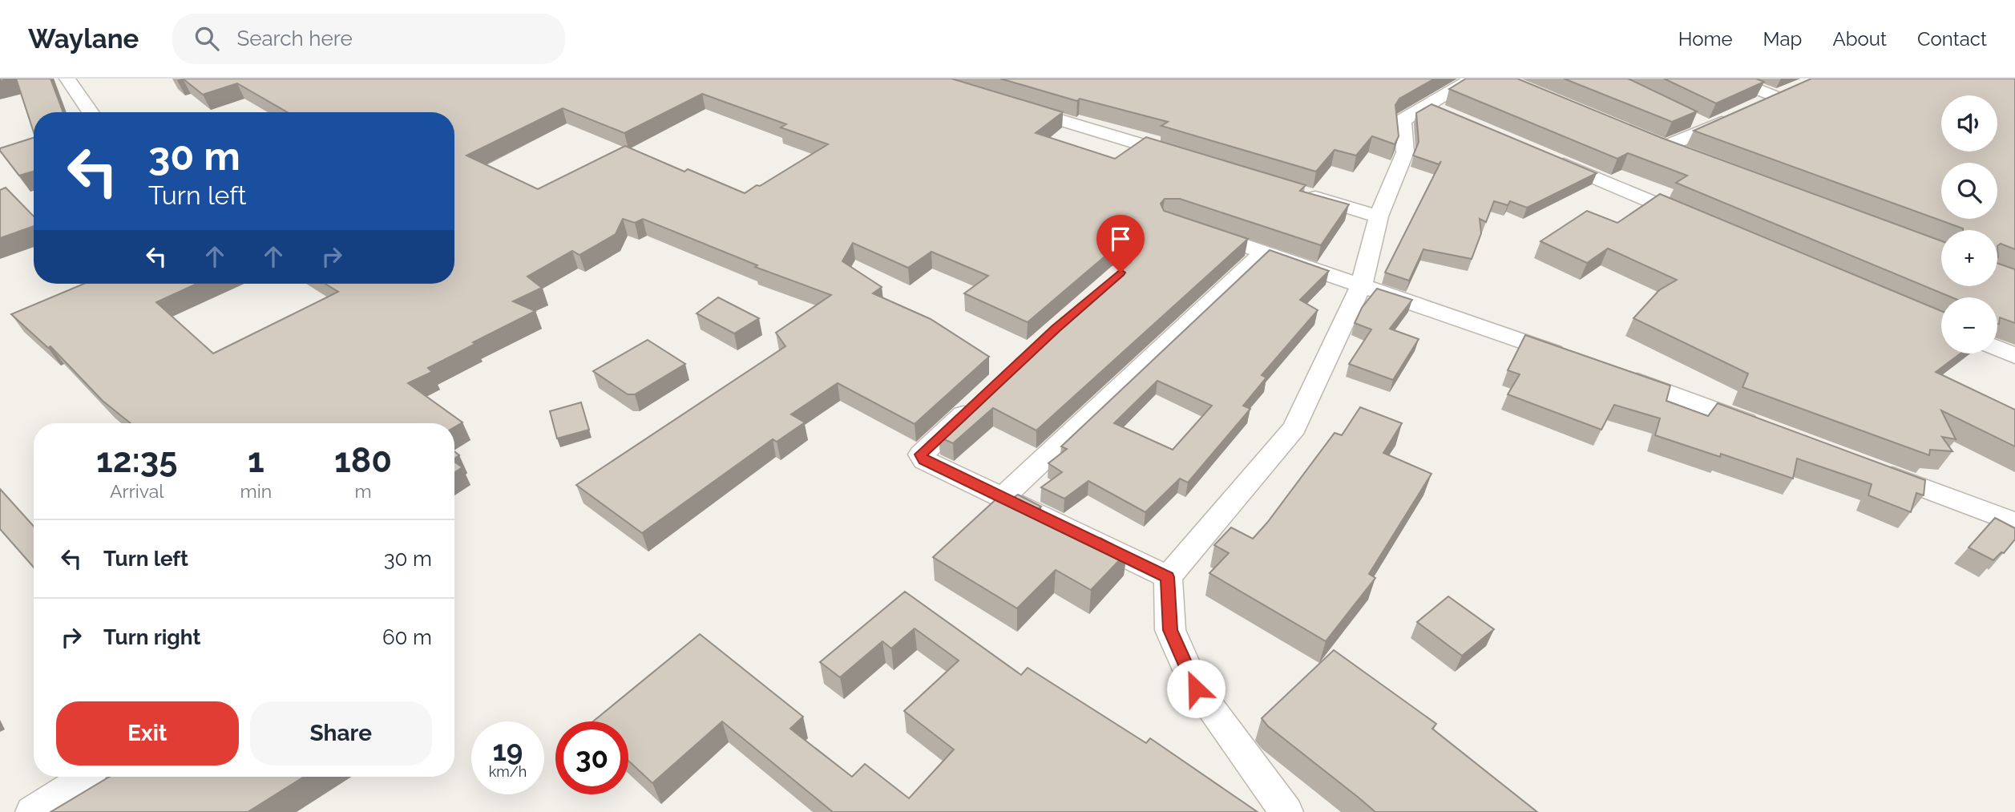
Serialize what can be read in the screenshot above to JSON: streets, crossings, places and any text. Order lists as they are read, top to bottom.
{
  "page": {
    "header": "Waylane",
    "search": "Search here",
    "nav": [
      "Home",
      "Map",
      "About",
      "Contact"
    ],
    "map_buttons": ["+", "−"],
    "turn": ["30 m", "Turn left"],
    "eta": [
      "12:35",
      "Arrival",
      "1",
      "min",
      "180",
      "m"
    ],
    "list": [
      {
        "name": "Turn left",
        "value": "30 m"
      },
      {
        "name": "Turn right",
        "value": "60 m"
      }
    ],
    "buttons": ["Exit", "Share"],
    "speed": "19 km/h",
    "limit": "30"
  }
}
